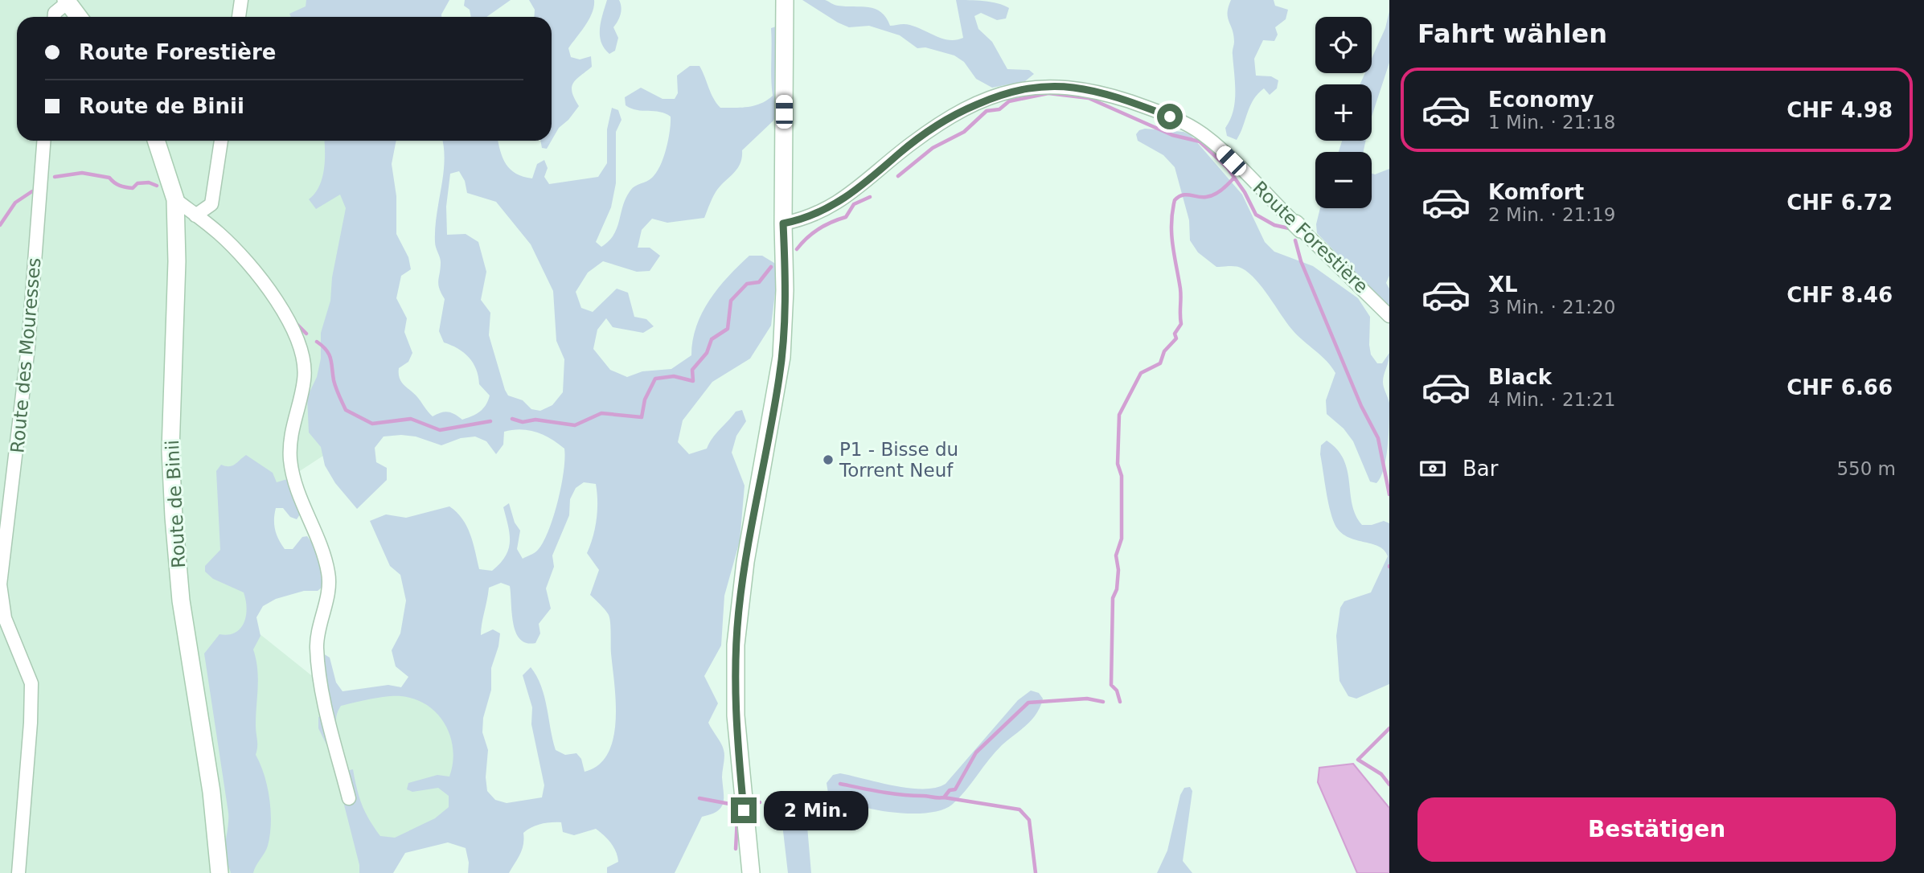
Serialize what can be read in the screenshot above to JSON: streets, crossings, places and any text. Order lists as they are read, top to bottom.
{
  "streets": {
    "street": ["Route Forestière", "Route des Mouresses", "Route de Binii"]
  },
  "places": ["P1 - Bisse du Torrent Neuf"],
  "page": {
    "heading": "Fahrt wählen",
    "map_buttons": ["+", "−"],
    "banner": ["Route Forestière", "Route de Binii"],
    "list": [
      {
        "name": "Economy",
        "note": "1 Min. · 21:18",
        "value": "CHF 4.98"
      },
      {
        "name": "Komfort",
        "note": "2 Min. · 21:19",
        "value": "CHF 6.72"
      },
      {
        "name": "XL",
        "note": "3 Min. · 21:20",
        "value": "CHF 8.46"
      },
      {
        "name": "Black",
        "note": "4 Min. · 21:21",
        "value": "CHF 6.66"
      }
    ],
    "pay": ["Bar", "550 m"],
    "buttons": "Bestätigen",
    "bubble": "2 Min."
  }
}
